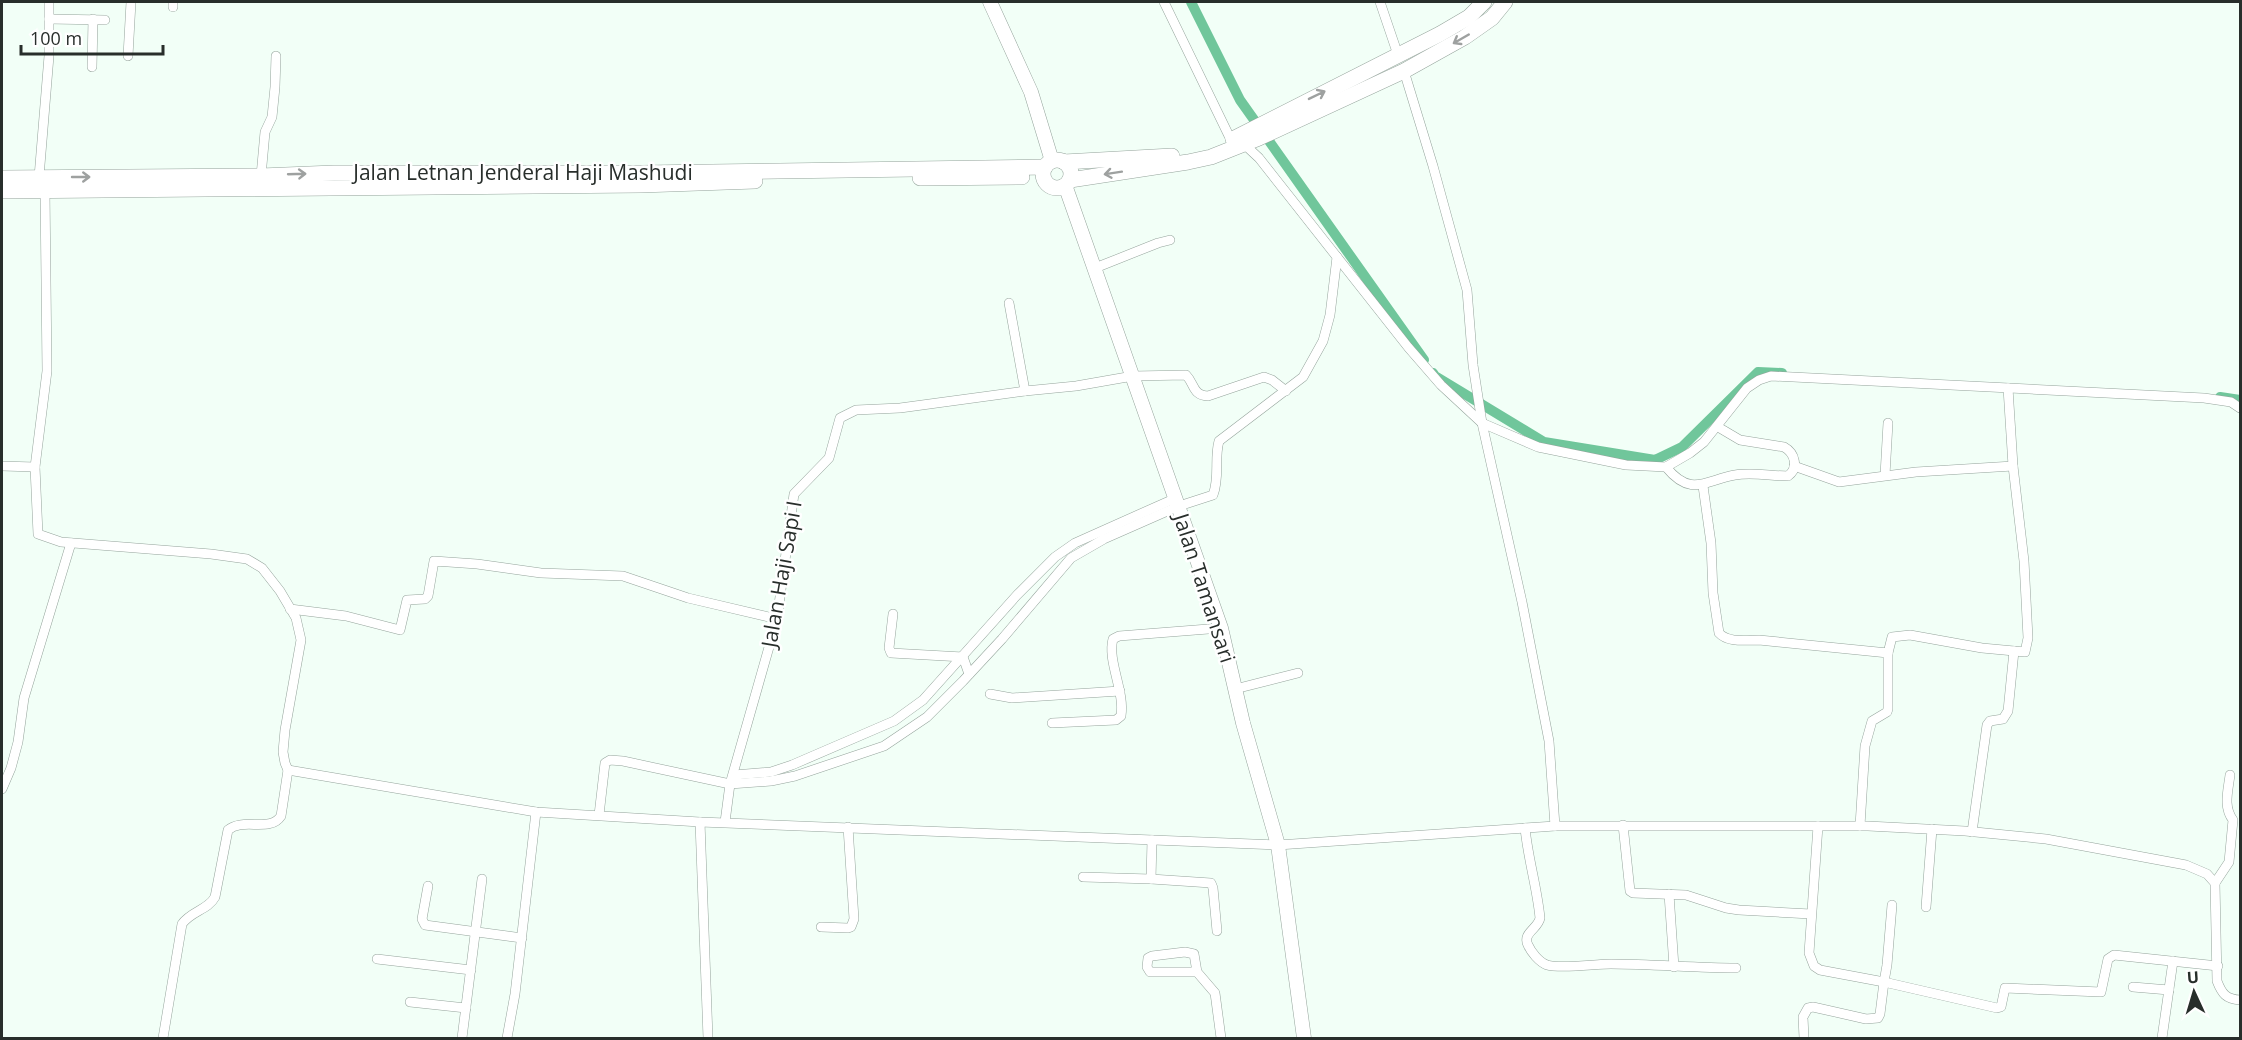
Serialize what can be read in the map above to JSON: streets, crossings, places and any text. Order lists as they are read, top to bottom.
{
  "streets": {
    "main road": ["Jalan Letnan Jenderal Haji Mashudi", "Jalan Tamansari"],
    "street": ["Jalan Haji Sapi I"]
  },
  "crossings": [
    ["Jalan Letnan Jenderal Haji Mashudi", "Jalan Tamansari"],
    ["Jalan Haji Sapi I", "Jalan Tamansari"]
  ],
  "scale_bar": "100 m",
  "north": "top"
}
